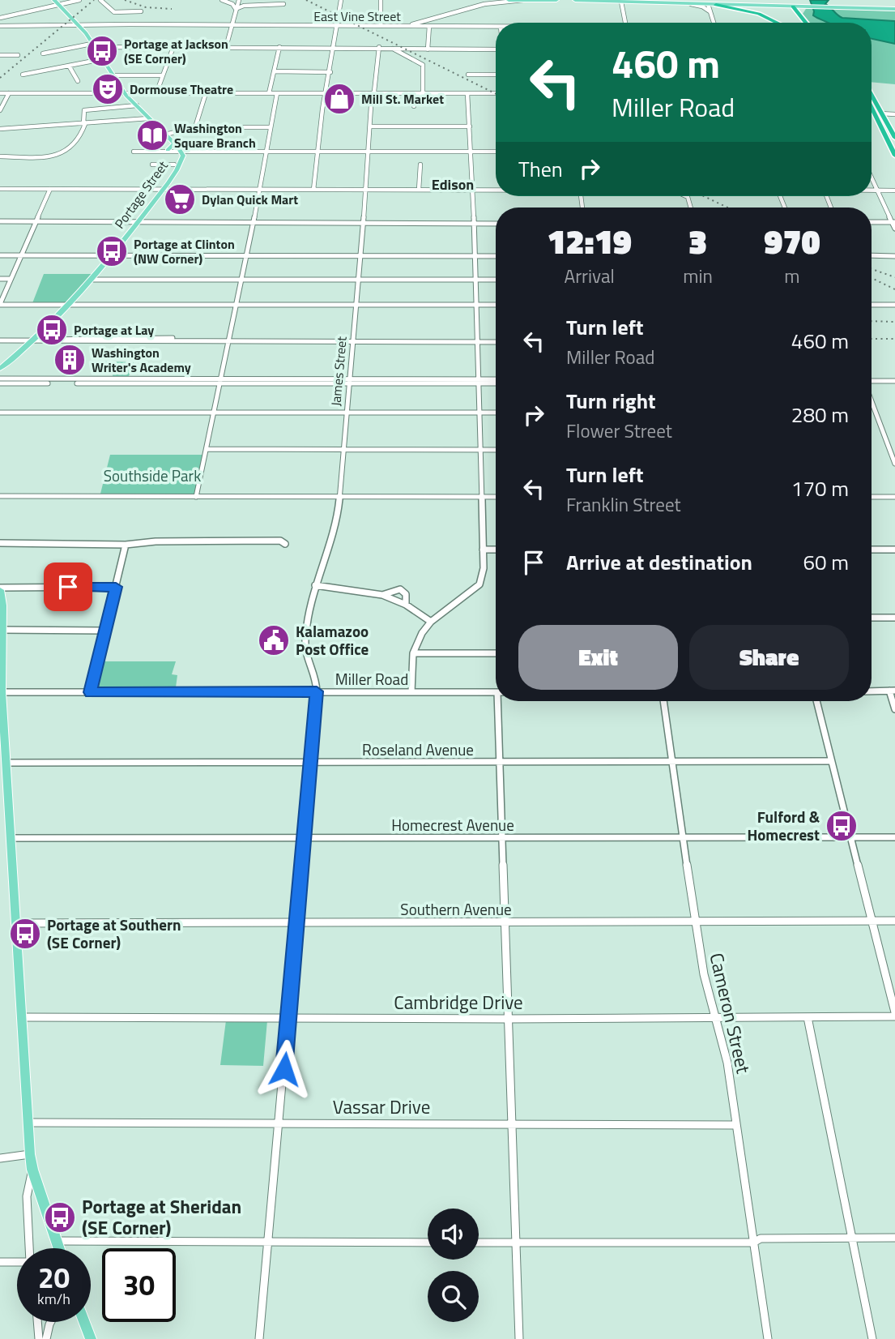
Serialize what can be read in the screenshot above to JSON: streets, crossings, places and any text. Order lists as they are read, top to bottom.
{
  "streets": {
    "main road": ["Portage Street"],
    "street": [
      "East Vine Street",
      "James Street",
      "Miller Road",
      "Roseland Avenue",
      "Homecrest Avenue",
      "Southern Avenue",
      "Cambridge Drive",
      "Cameron Street",
      "Vassar Drive"
    ]
  },
  "crossings": [
    ["East Vine Street", "Portage Street"],
    ["James Street", "Miller Road"],
    ["James Street", "Roseland Avenue"],
    ["James Street", "Homecrest Avenue"],
    ["James Street", "Southern Avenue"],
    ["James Street", "Cambridge Drive"],
    ["James Street", "Vassar Drive"],
    ["Roseland Avenue", "Cameron Street"],
    ["Homecrest Avenue", "Cameron Street"],
    ["Southern Avenue", "Cameron Street"],
    ["Cambridge Drive", "Cameron Street"],
    ["Cameron Street", "Vassar Drive"]
  ],
  "districts": ["Edison"],
  "parks": ["Southside Park"],
  "places": {
    "bus stop": [
      "Portage at Jackson (SE Corner)",
      "Portage at Clinton (NW Corner)",
      "Portage at Lay",
      "Fulford & Homecrest",
      "Portage at Southern (SE Corner)",
      "Portage at Sheridan (SE Corner)"
    ],
    "theatre": ["Dormouse Theatre"],
    "shop": ["Mill St. Market"],
    "library": ["Washington Square Branch"],
    "supermarket": ["Dylan Quick Mart"],
    "building": ["Washington Writer's Academy"],
    "public building": ["Kalamazoo Post Office"]
  },
  "page": {
    "turn": ["460 m", "Miller Road"],
    "then": "Then",
    "eta": [
      "12:19",
      "Arrival",
      "3",
      "min",
      "970",
      "m"
    ],
    "list": [
      {
        "name": "Turn left",
        "note": "Miller Road",
        "value": "460 m"
      },
      {
        "name": "Turn right",
        "note": "Flower Street",
        "value": "280 m"
      },
      {
        "name": "Turn left",
        "note": "Franklin Street",
        "value": "170 m"
      },
      {
        "name": "Arrive at destination",
        "value": "60 m"
      }
    ],
    "buttons": ["Exit", "Share"],
    "speed": "20 km/h",
    "limit": "30"
  }
}
